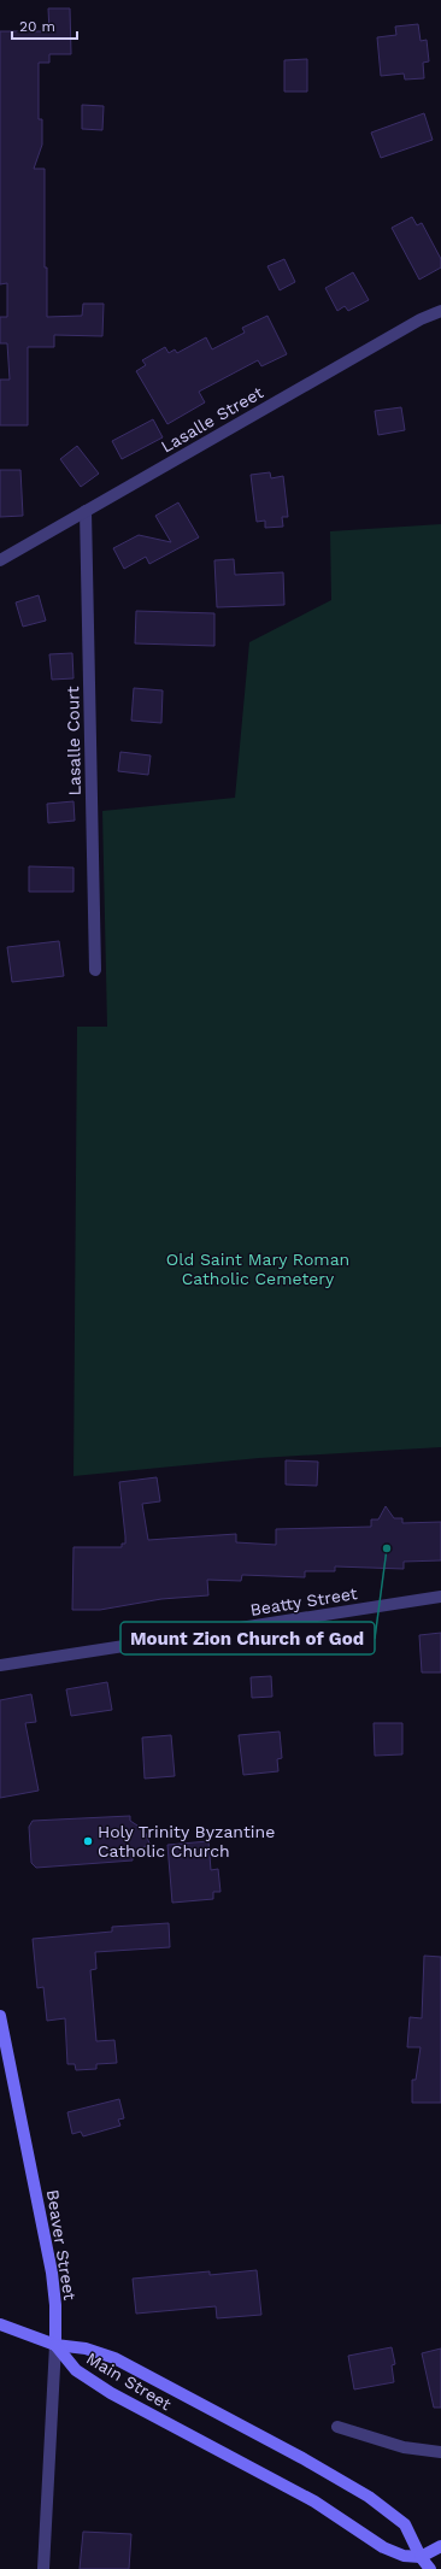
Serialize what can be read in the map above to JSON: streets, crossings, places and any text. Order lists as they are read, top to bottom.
{
  "streets": {
    "main road": ["Beaver Street", "Main Street"],
    "street": ["Lasalle Street", "Lasalle Court", "Beatty Street"]
  },
  "crossings": [
    ["Lasalle Street", "Lasalle Court"],
    ["Beaver Street", "Main Street"]
  ],
  "parks": ["Old Saint Mary Roman Catholic Cemetery"],
  "places": ["Mount Zion Church of God", "Holy Trinity Byzantine Catholic Church"],
  "scale_bar": "20 m"
}
